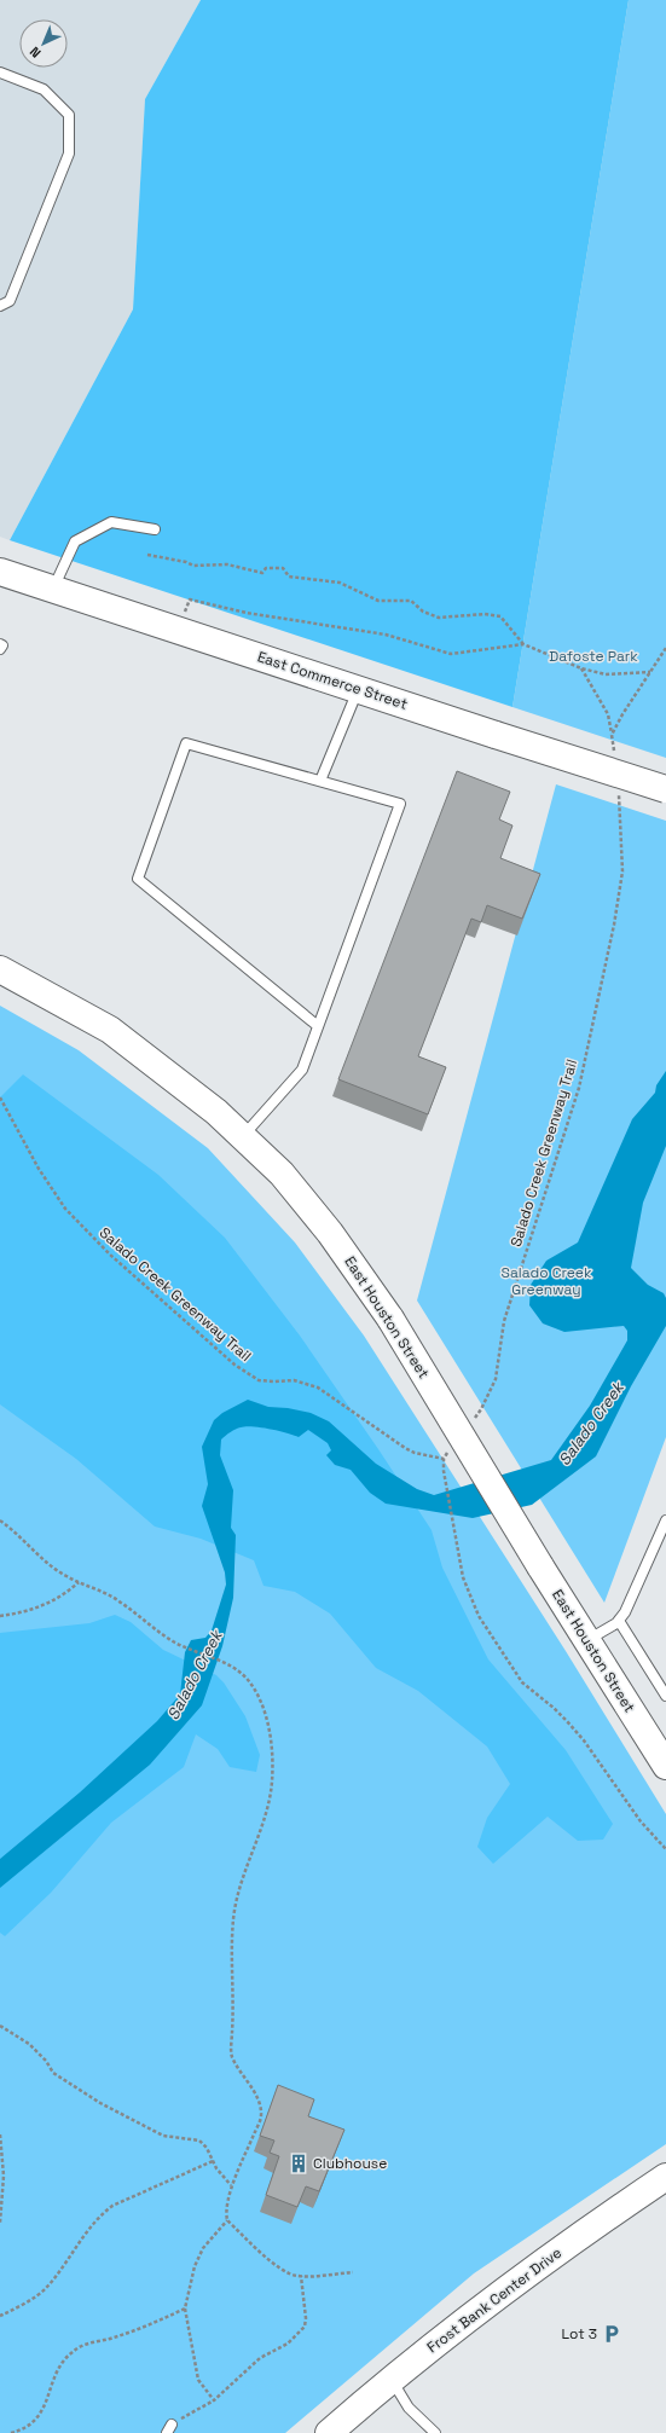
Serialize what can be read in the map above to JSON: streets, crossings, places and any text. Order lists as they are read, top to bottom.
{
  "streets": {
    "main road": ["East Commerce Street", "East Houston Street", "Frost Bank Center Drive"],
    "path": ["Salado Creek Greenway Trail"]
  },
  "water": ["Salado Creek"],
  "parks": ["Dafoste Park", "Salado Creek Greenway"],
  "places": {
    "building": ["Clubhouse"],
    "parking": ["Lot 3"]
  },
  "north": "bottom left"
}
